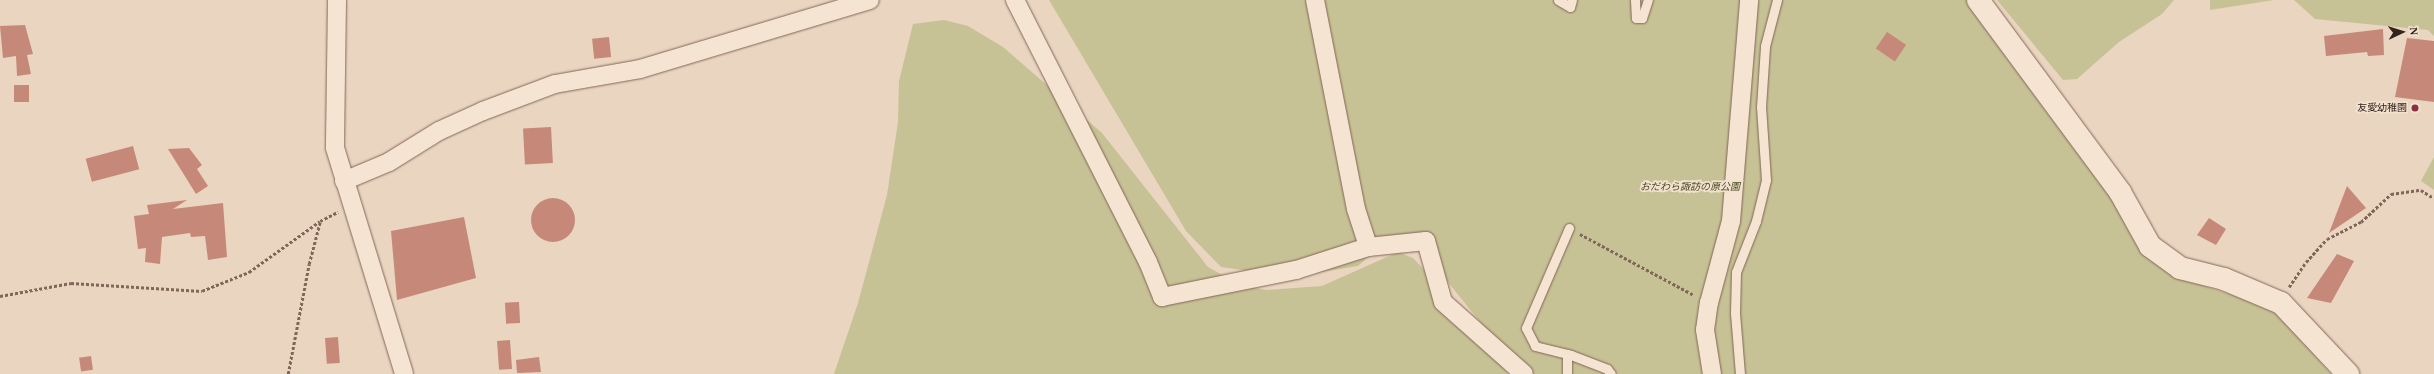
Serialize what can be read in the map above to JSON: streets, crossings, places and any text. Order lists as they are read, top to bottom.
{
  "parks": ["おだわら諏訪の原公園"],
  "places": ["友愛幼稚園"],
  "north": "right"
}
